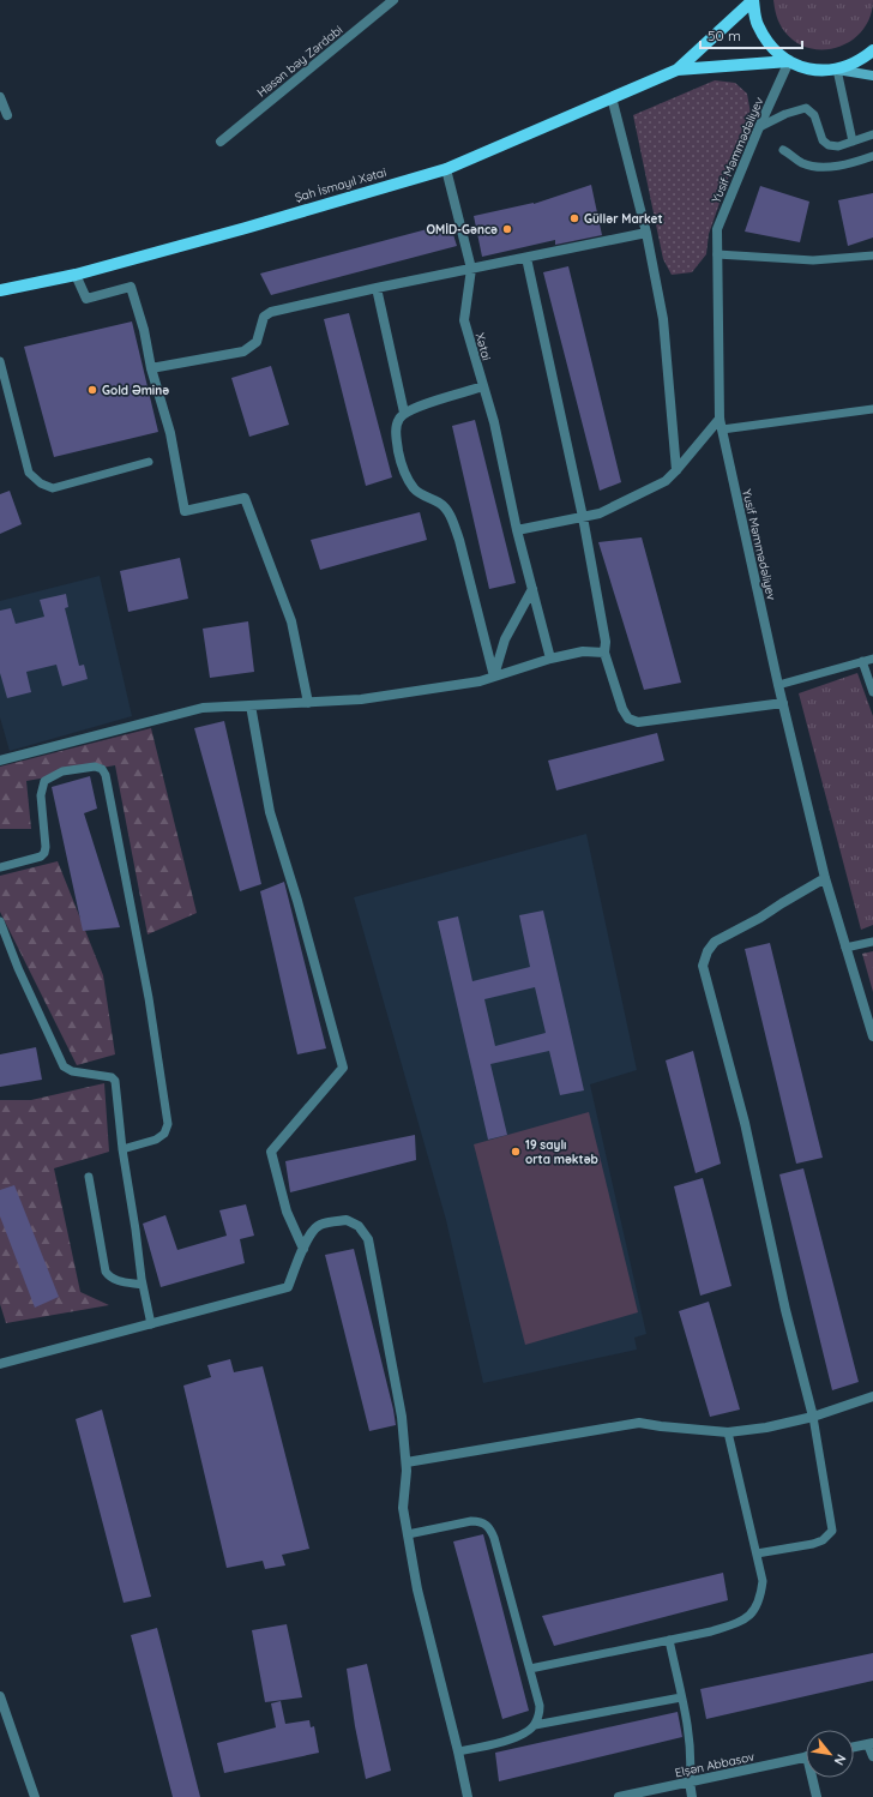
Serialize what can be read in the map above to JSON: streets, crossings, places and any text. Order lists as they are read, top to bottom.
{
  "streets": {
    "main road": ["Şah İsmayıl Xətai"],
    "street": [
      "Həsən bəy Zərdabi",
      "Yusif Məmmədəliyev",
      "Xətai",
      "Elşən Abbasov"
    ]
  },
  "crossings": [
    ["Yusif Məmmədəliyev", "Şah İsmayıl Xətai"],
    ["Şah İsmayıl Xətai", "Xətai"]
  ],
  "places": [
    "Güllər Market",
    "OMİD-Gəncə",
    "Gold Əminə",
    "19 saylı orta məktəb"
  ],
  "scale_bar": "50 m",
  "north": "bottom right"
}
